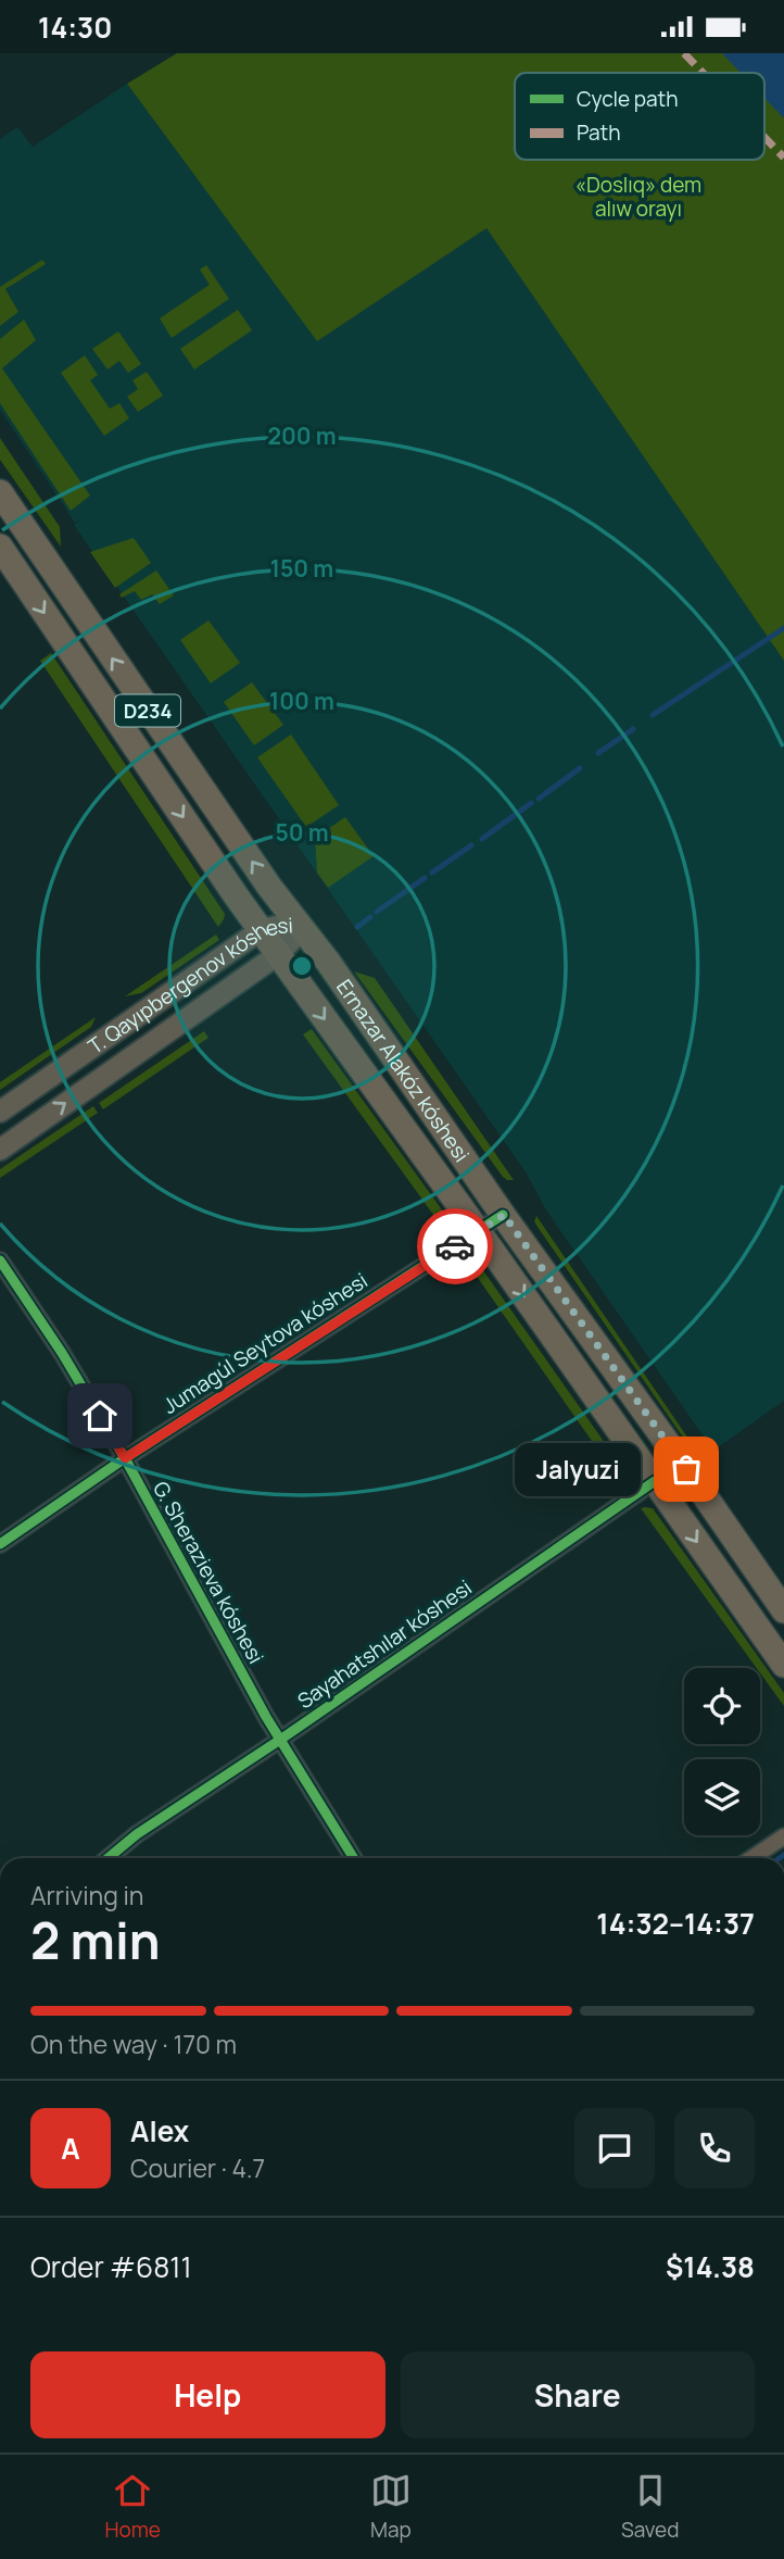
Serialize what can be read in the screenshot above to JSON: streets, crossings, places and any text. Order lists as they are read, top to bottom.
{
  "streets": {
    "main road": ["D234", "T. Qayıpbergenov kóshesi", "Ernazar Alakóz kóshesi"],
    "street": ["Jumagúl Seytova kóshesi", "G. Sherazieva kóshesi", "Sayahatshılar kóshesi"]
  },
  "crossings": [
    ["T. Qayıpbergenov kóshesi", "Ernazar Alakóz kóshesi"],
    ["Ernazar Alakóz kóshesi", "Jumagúl Seytova kóshesi"],
    ["Ernazar Alakóz kóshesi", "Sayahatshılar kóshesi"],
    ["Jumagúl Seytova kóshesi", "G. Sherazieva kóshesi"],
    ["G. Sherazieva kóshesi", "Sayahatshılar kóshesi"]
  ],
  "parks": ["«Doslıq» dem alıw orayı"],
  "places": ["Jalyuzi"],
  "legend": ["Cycle path", "Path"],
  "page": {
    "status": "14:30",
    "bubble": "Jalyuzi",
    "heading": ["2 min", "Arriving in", "14:32–14:37"],
    "panel": [
      "Alex",
      "Courier · 4.7",
      "Order #6811",
      "$14.38"
    ],
    "bar": "On the way · 170 m",
    "round": "A",
    "buttons": ["Help", "Share"],
    "tabs": ["Home", "Map", "Saved"]
  },
  "rings": [
    "200 m",
    "150 m",
    "100 m",
    "50 m"
  ]
}
